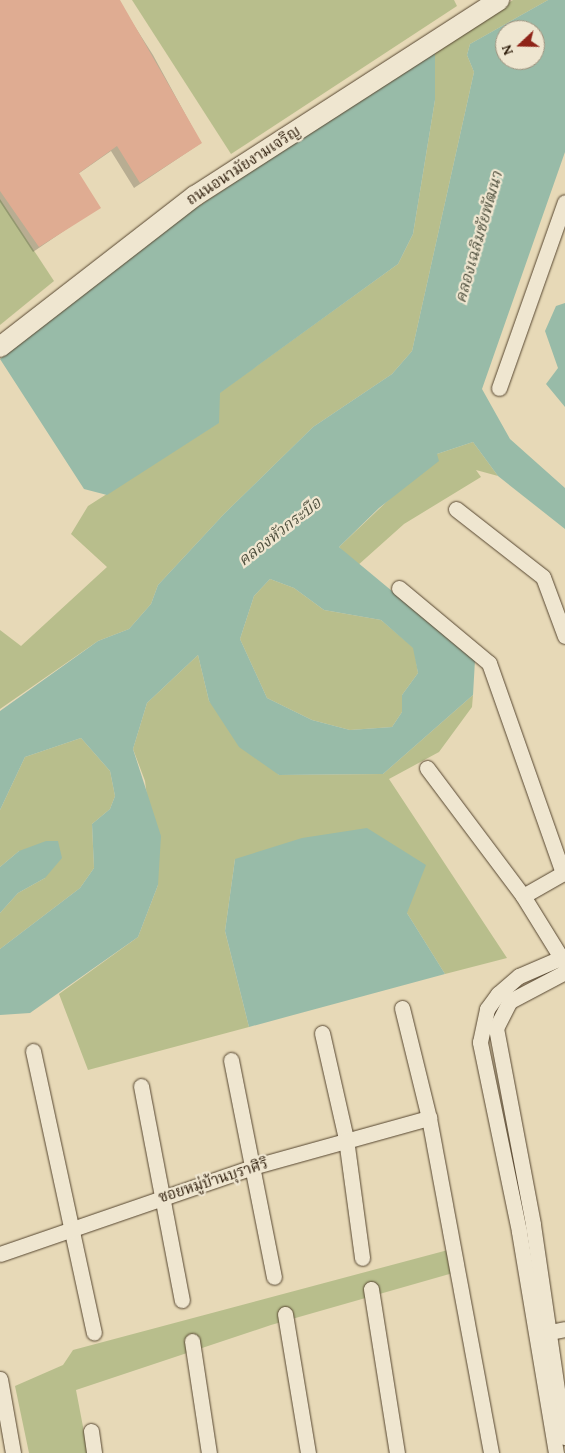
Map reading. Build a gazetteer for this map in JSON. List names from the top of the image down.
{
  "streets": {
    "street": ["ถนนอนามัยงามเจริญ", "ซอยหมู่บ้านบุราศิริ"]
  },
  "water": ["คลองเฉลิมชัยพัฒนา", "คลองหัวกระบือ"],
  "north": "left"
}
